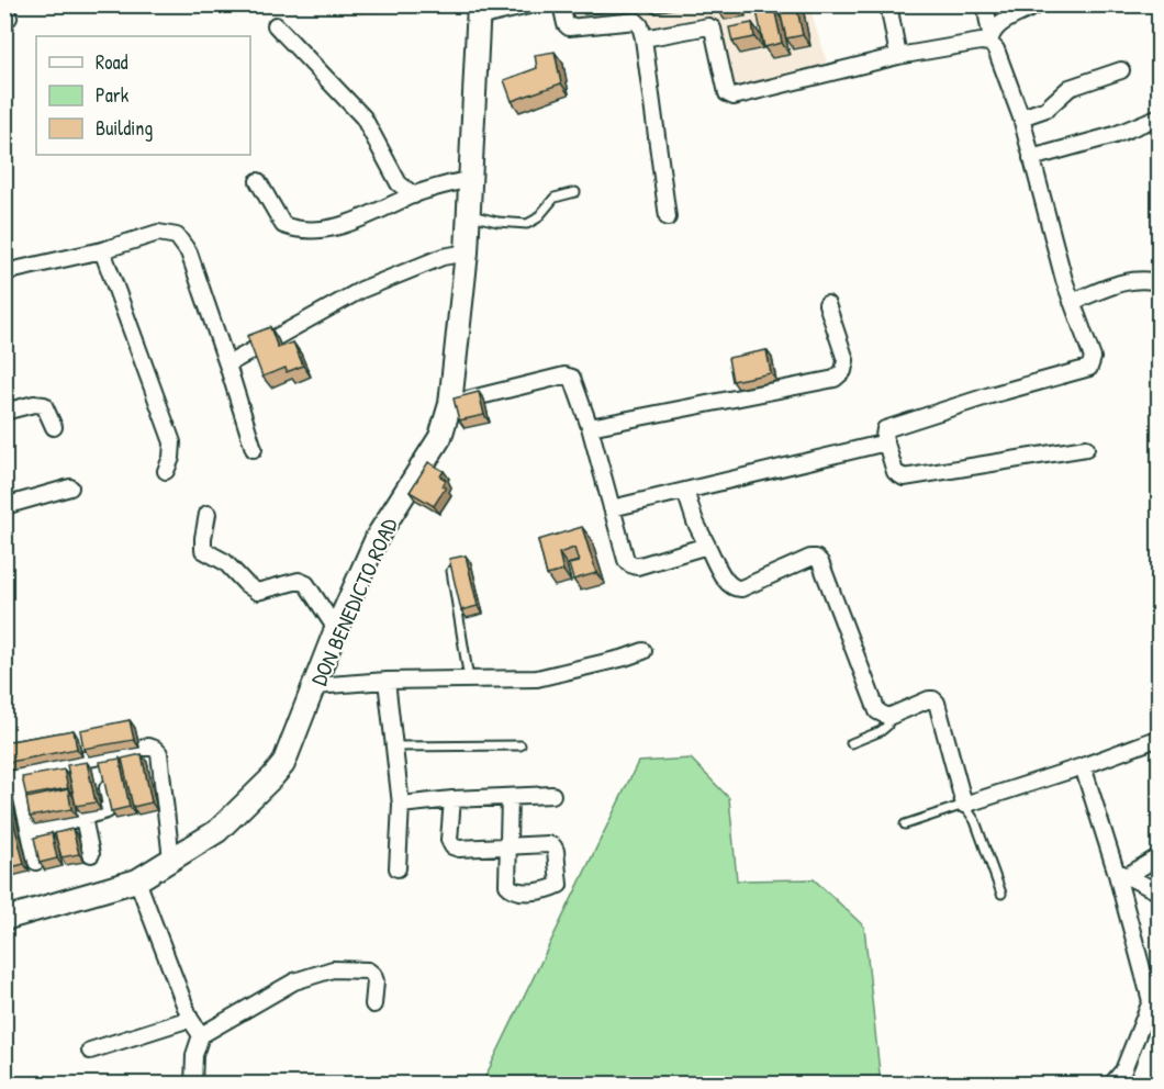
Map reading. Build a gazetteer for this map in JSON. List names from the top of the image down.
{
  "streets": {
    "street": ["DON BENEDICTO ROAD"]
  },
  "legend": ["Road", "Park", "Building"]
}
